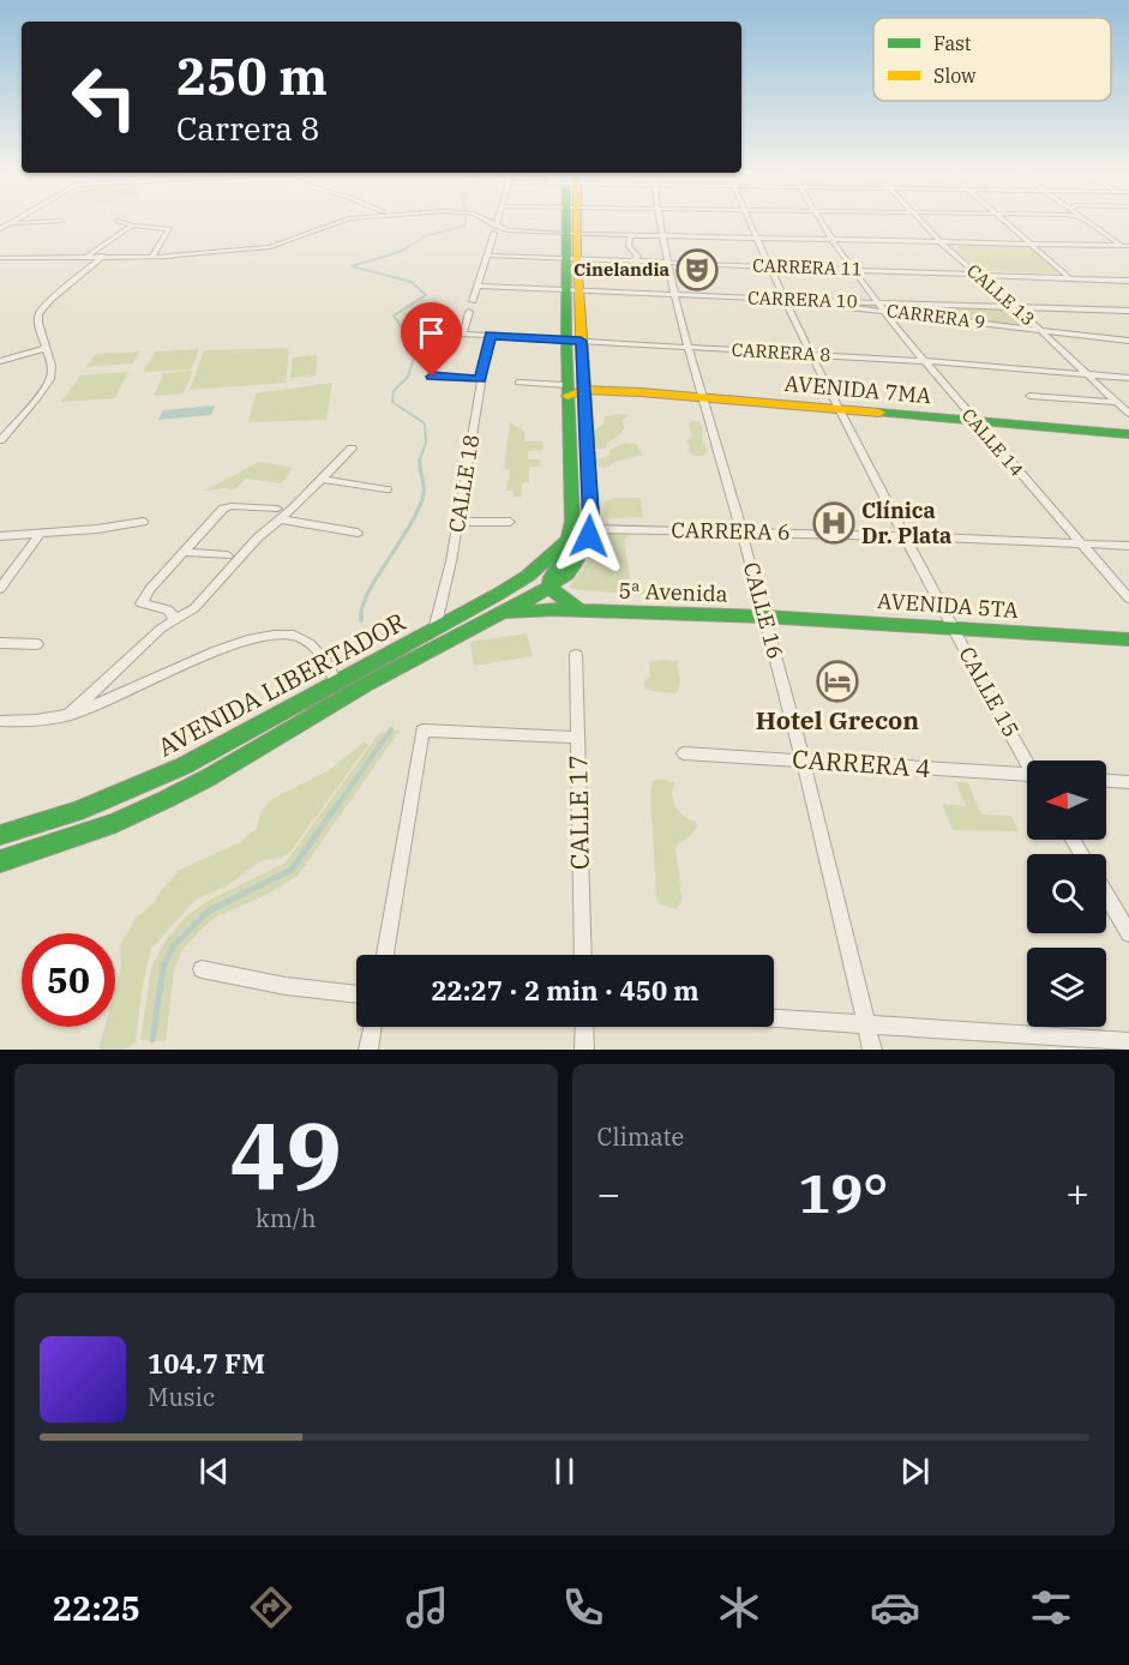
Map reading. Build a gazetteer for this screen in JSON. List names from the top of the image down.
{
  "streets": {
    "main road": [
      "AVENIDA 7MA",
      "5ª Avenida",
      "AVENIDA 5TA",
      "AVENIDA LIBERTADOR"
    ],
    "street": [
      "CARRERA 11",
      "CALLE 13",
      "CARRERA 10",
      "CARRERA 9",
      "CARRERA 8",
      "CALLE 14",
      "CALLE 18",
      "CARRERA 6",
      "CALLE 16",
      "CALLE 15",
      "CARRERA 4",
      "CALLE 17"
    ]
  },
  "crossings": [
    ["CARRERA 11", "CALLE 13"],
    ["CARRERA 11", "CALLE 14"],
    ["CARRERA 11", "CALLE 16"],
    ["CARRERA 11", "CALLE 15"],
    ["CALLE 13", "CARRERA 10"],
    ["CALLE 13", "CARRERA 9"],
    ["CALLE 13", "CARRERA 8"],
    ["CARRERA 10", "CARRERA 9"],
    ["CARRERA 10", "CALLE 14"],
    ["CARRERA 10", "CALLE 16"],
    ["CARRERA 10", "CALLE 15"],
    ["CARRERA 9", "CALLE 14"],
    ["CARRERA 9", "CALLE 15"],
    ["CARRERA 8", "CALLE 14"],
    ["CARRERA 8", "CALLE 18"],
    ["CARRERA 8", "CALLE 16"],
    ["CARRERA 8", "CALLE 15"],
    ["AVENIDA 7MA", "CALLE 14"],
    ["AVENIDA 7MA", "CALLE 16"],
    ["AVENIDA 7MA", "CALLE 15"],
    ["CALLE 14", "CARRERA 6"],
    ["CALLE 18", "AVENIDA LIBERTADOR"],
    ["CARRERA 6", "CALLE 16"],
    ["CARRERA 6", "AVENIDA LIBERTADOR"],
    ["CARRERA 6", "CALLE 15"],
    ["5ª Avenida", "AVENIDA 5TA"],
    ["5ª Avenida", "CALLE 16"],
    ["5ª Avenida", "AVENIDA LIBERTADOR"],
    ["AVENIDA 5TA", "CALLE 16"],
    ["AVENIDA 5TA", "CALLE 15"],
    ["CALLE 16", "CARRERA 4"]
  ],
  "places": {
    "theatre": ["Cinelandia"],
    "hospital": ["Clínica Dr. Plata"],
    "hotel": ["Hotel Grecon"]
  },
  "legend": ["Fast", "Slow"],
  "north": "left",
  "page": {
    "turn": ["250 m", "Carrera 8"],
    "limit": "50",
    "trip": "22:27 · 2 min · 450 m",
    "tile": [
      ["49", "km/h"],
      "Climate"
    ],
    "heat": ["−", "19°", "+"],
    "song": ["104.7 FM", "Music"],
    "tabs": "22:25"
  }
}
